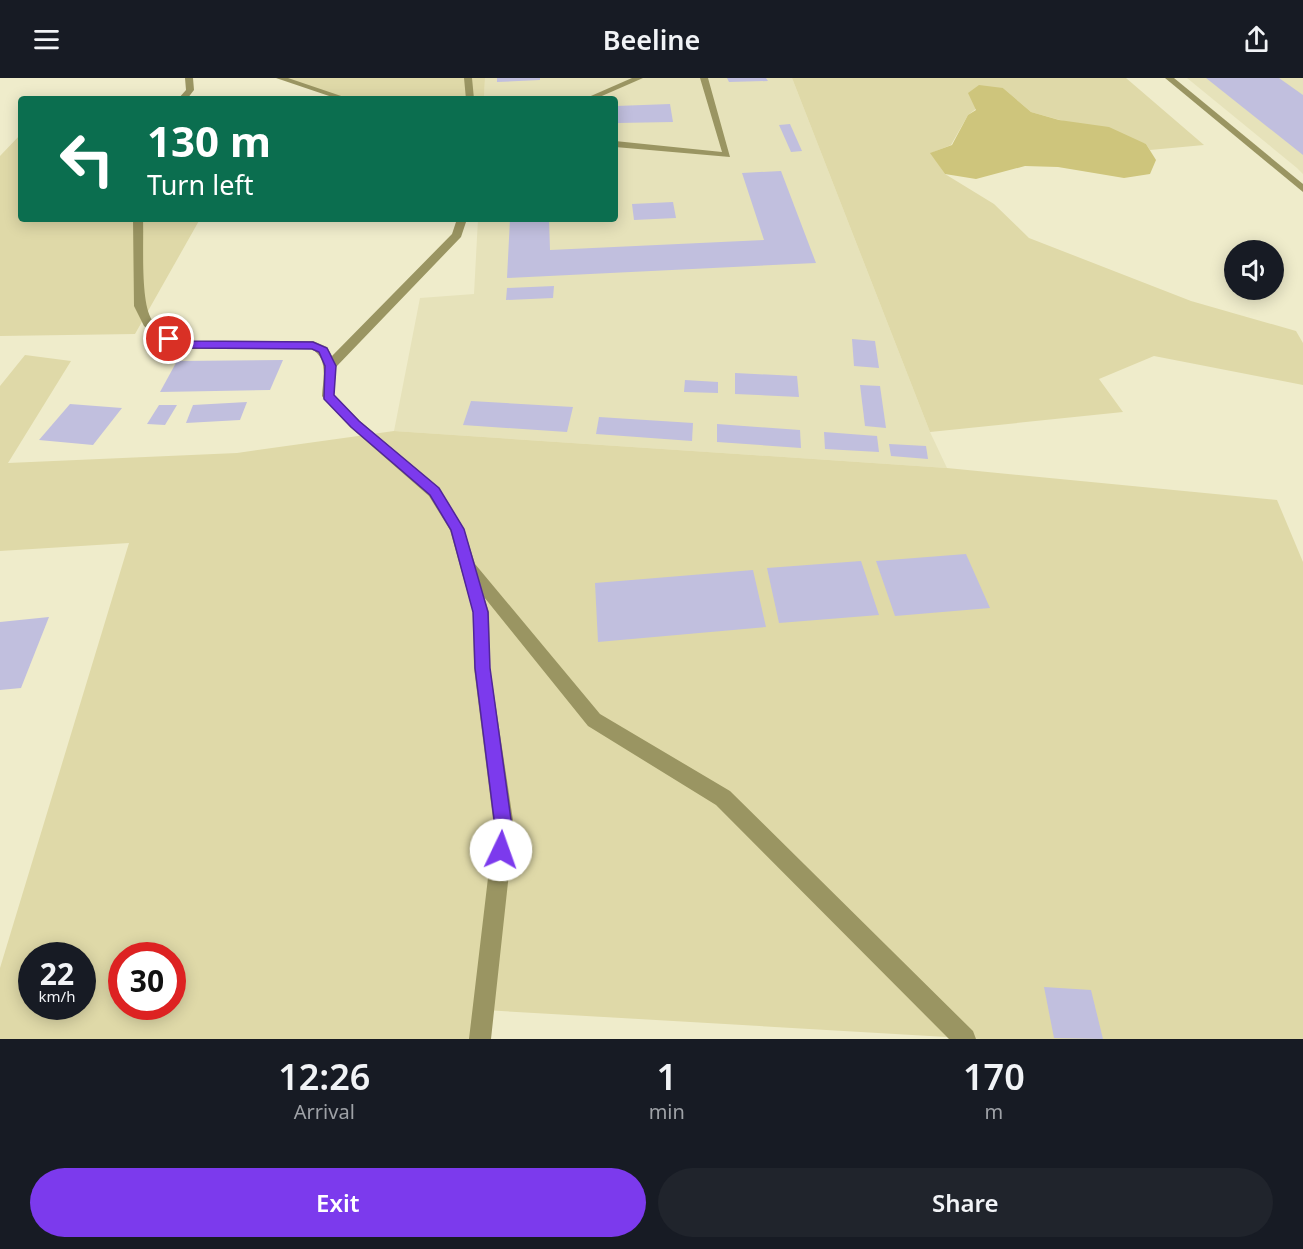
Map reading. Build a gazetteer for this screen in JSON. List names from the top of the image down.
{
  "page": {
    "header": "Beeline",
    "turn": ["130 m", "Turn left"],
    "speed": "22 km/h",
    "limit": "30",
    "eta": [
      "12:26",
      "Arrival",
      "1",
      "min",
      "170",
      "m"
    ],
    "buttons": ["Exit", "Share"]
  }
}
